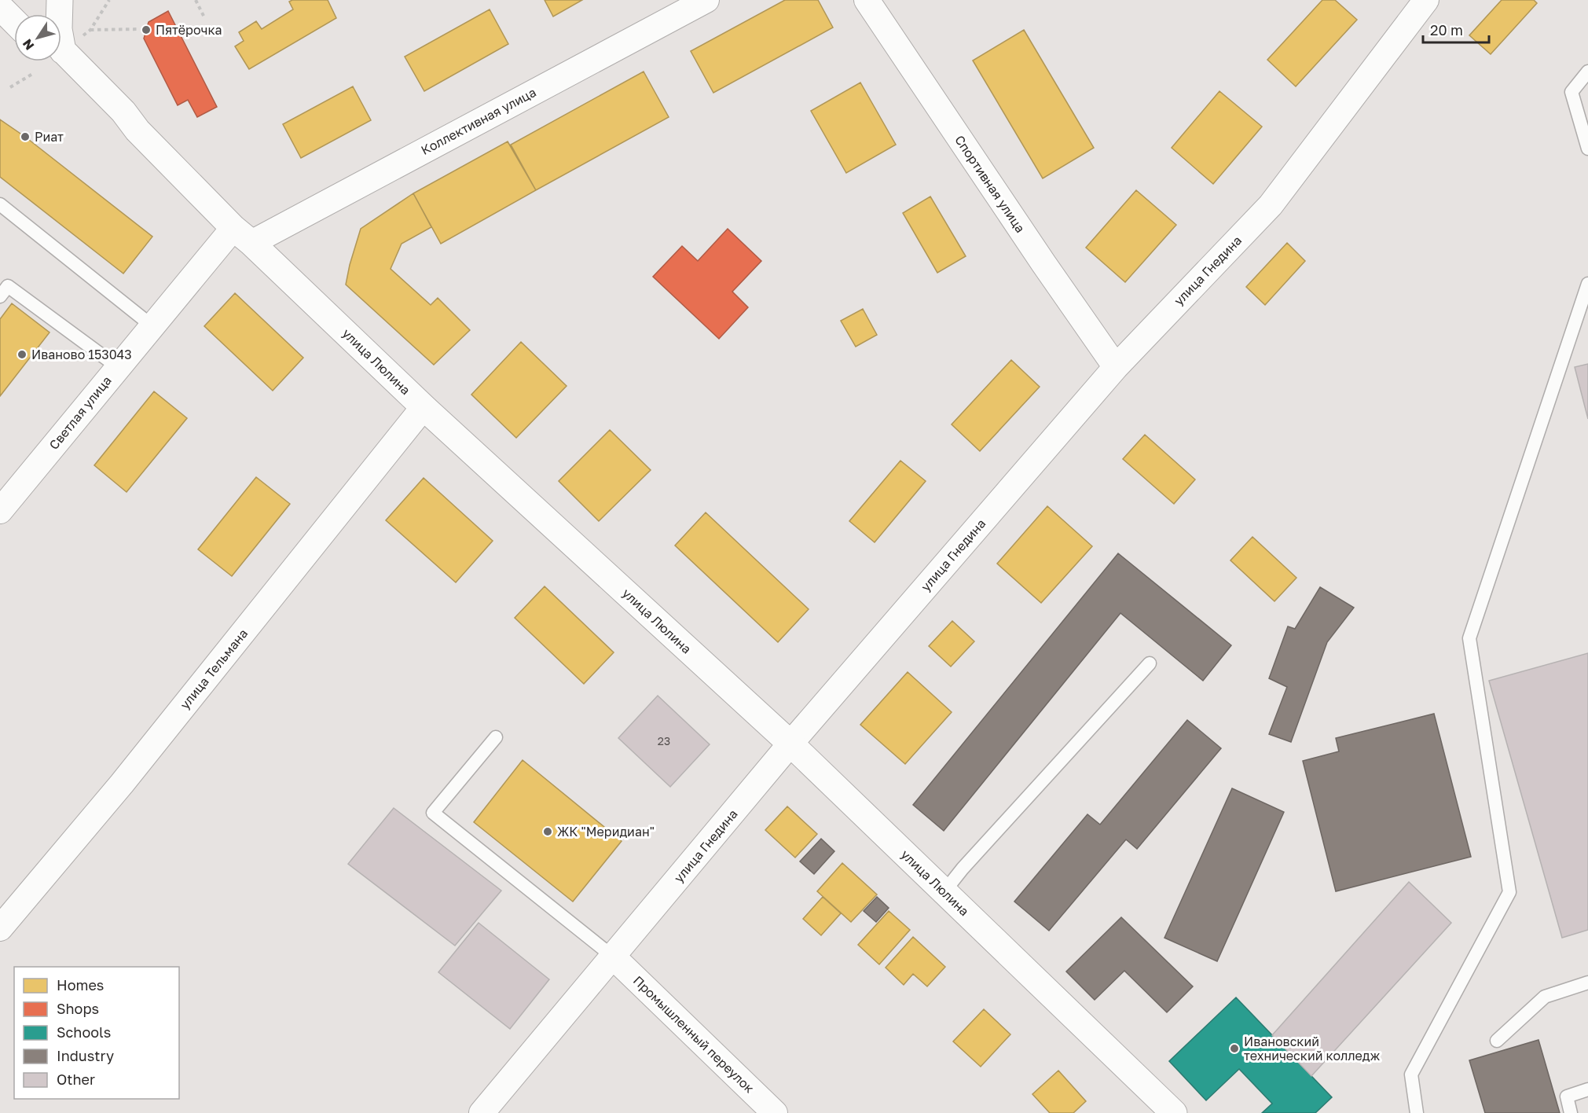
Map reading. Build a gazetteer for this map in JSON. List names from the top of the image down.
{
  "streets": {
    "main road": ["улица Люлина"],
    "street": [
      "Коллективная улица",
      "Спортивная улица",
      "улица Гнедина",
      "Светлая улица",
      "улица Тельмана",
      "Промышленный переулок"
    ]
  },
  "crossings": [
    ["Коллективная улица", "улица Люлина"],
    ["Коллективная улица", "Светлая улица"],
    ["Спортивная улица", "улица Гнедина"],
    ["улица Гнедина", "улица Люлина"],
    ["улица Гнедина", "Промышленный переулок"],
    ["улица Люлина", "Светлая улица"],
    ["улица Люлина", "улица Тельмана"]
  ],
  "places": [
    "Пятёрочка",
    "Риат",
    "Иваново 153043",
    "ЖК \"Меридиан\"",
    "Ивановский технический колледж"
  ],
  "house_numbers": ["23"],
  "legend": [
    "Homes",
    "Shops",
    "Schools",
    "Industry",
    "Other"
  ],
  "scale_bar": "20 m",
  "north": "bottom left"
}
